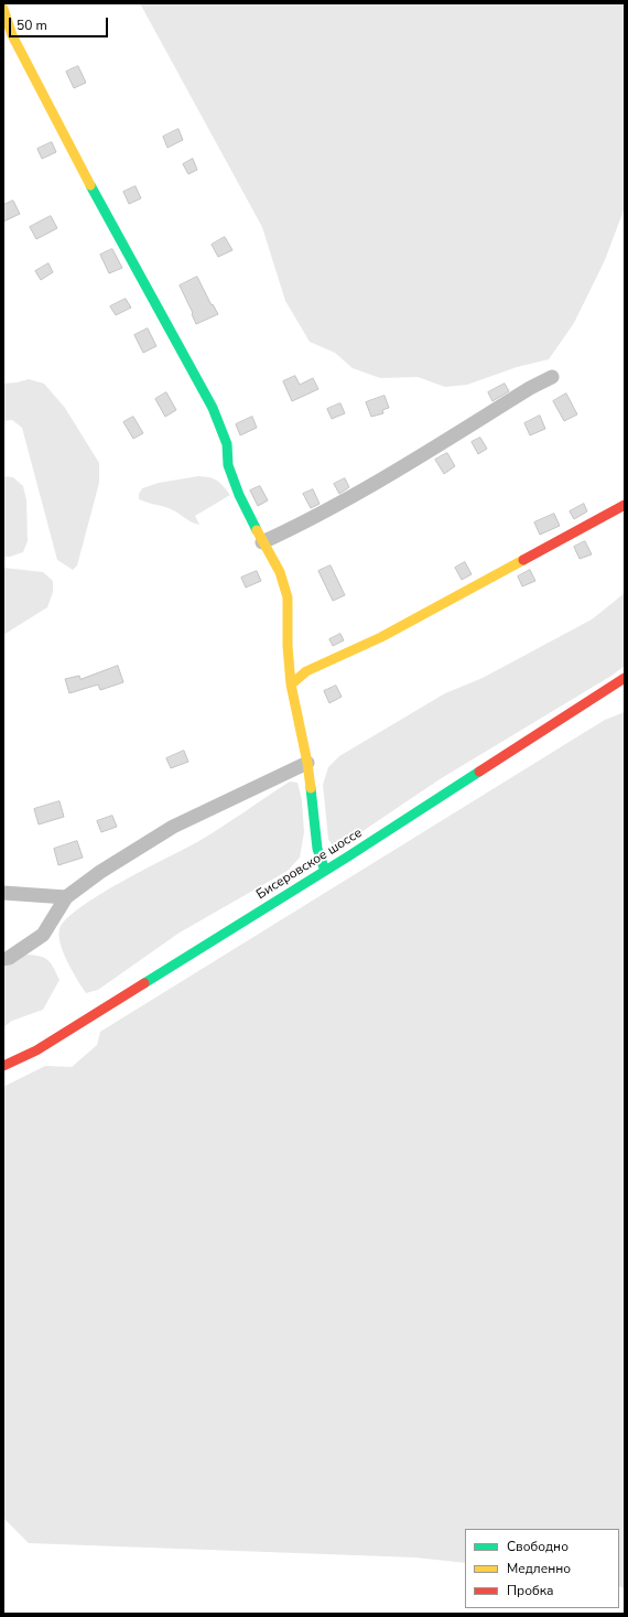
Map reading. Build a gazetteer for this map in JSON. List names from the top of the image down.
{
  "streets": {
    "street": ["Бисеровское шоссе"]
  },
  "legend": ["Свободно", "Медленно", "Пробка"],
  "scale_bar": "50 m"
}
